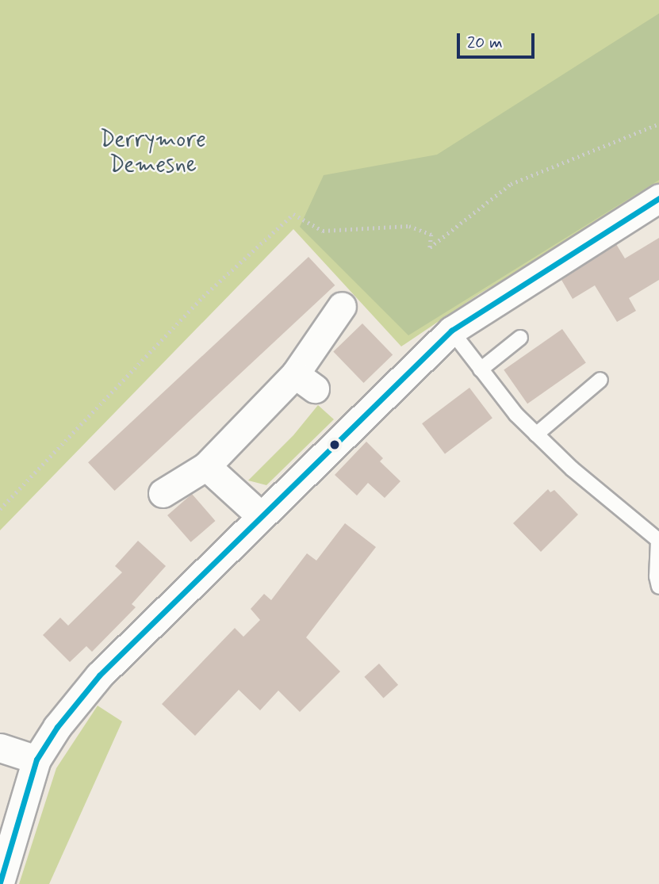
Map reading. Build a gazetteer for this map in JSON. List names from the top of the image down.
{
  "parks": ["Derrymore Demesne"],
  "scale_bar": "20 m"
}
